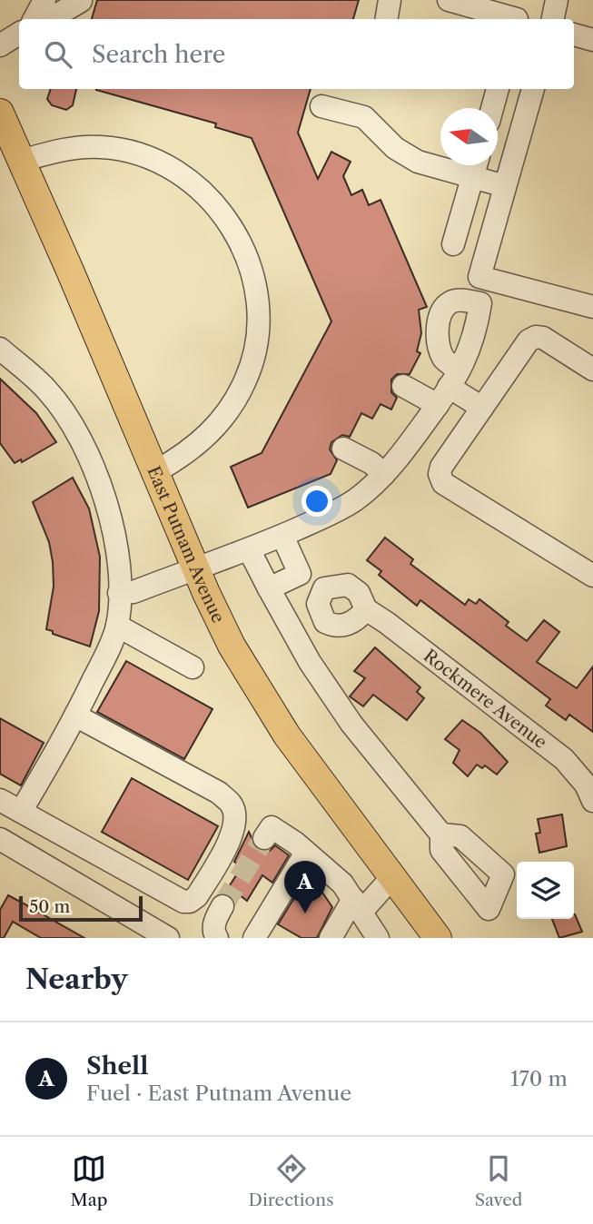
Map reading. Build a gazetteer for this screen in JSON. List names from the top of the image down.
{
  "streets": {
    "main road": ["East Putnam Avenue"],
    "street": ["Rockmere Avenue"]
  },
  "scale_bar": "50 m",
  "north": "left",
  "page": {
    "search": "Search here",
    "pins": "A",
    "scale": "50 m",
    "heading": "Nearby",
    "list": [
      {
        "mark": "A",
        "name": "Shell",
        "note": "Fuel · East Putnam Avenue",
        "value": "170 m"
      }
    ],
    "nav": ["Map", "Directions", "Saved"]
  }
}
